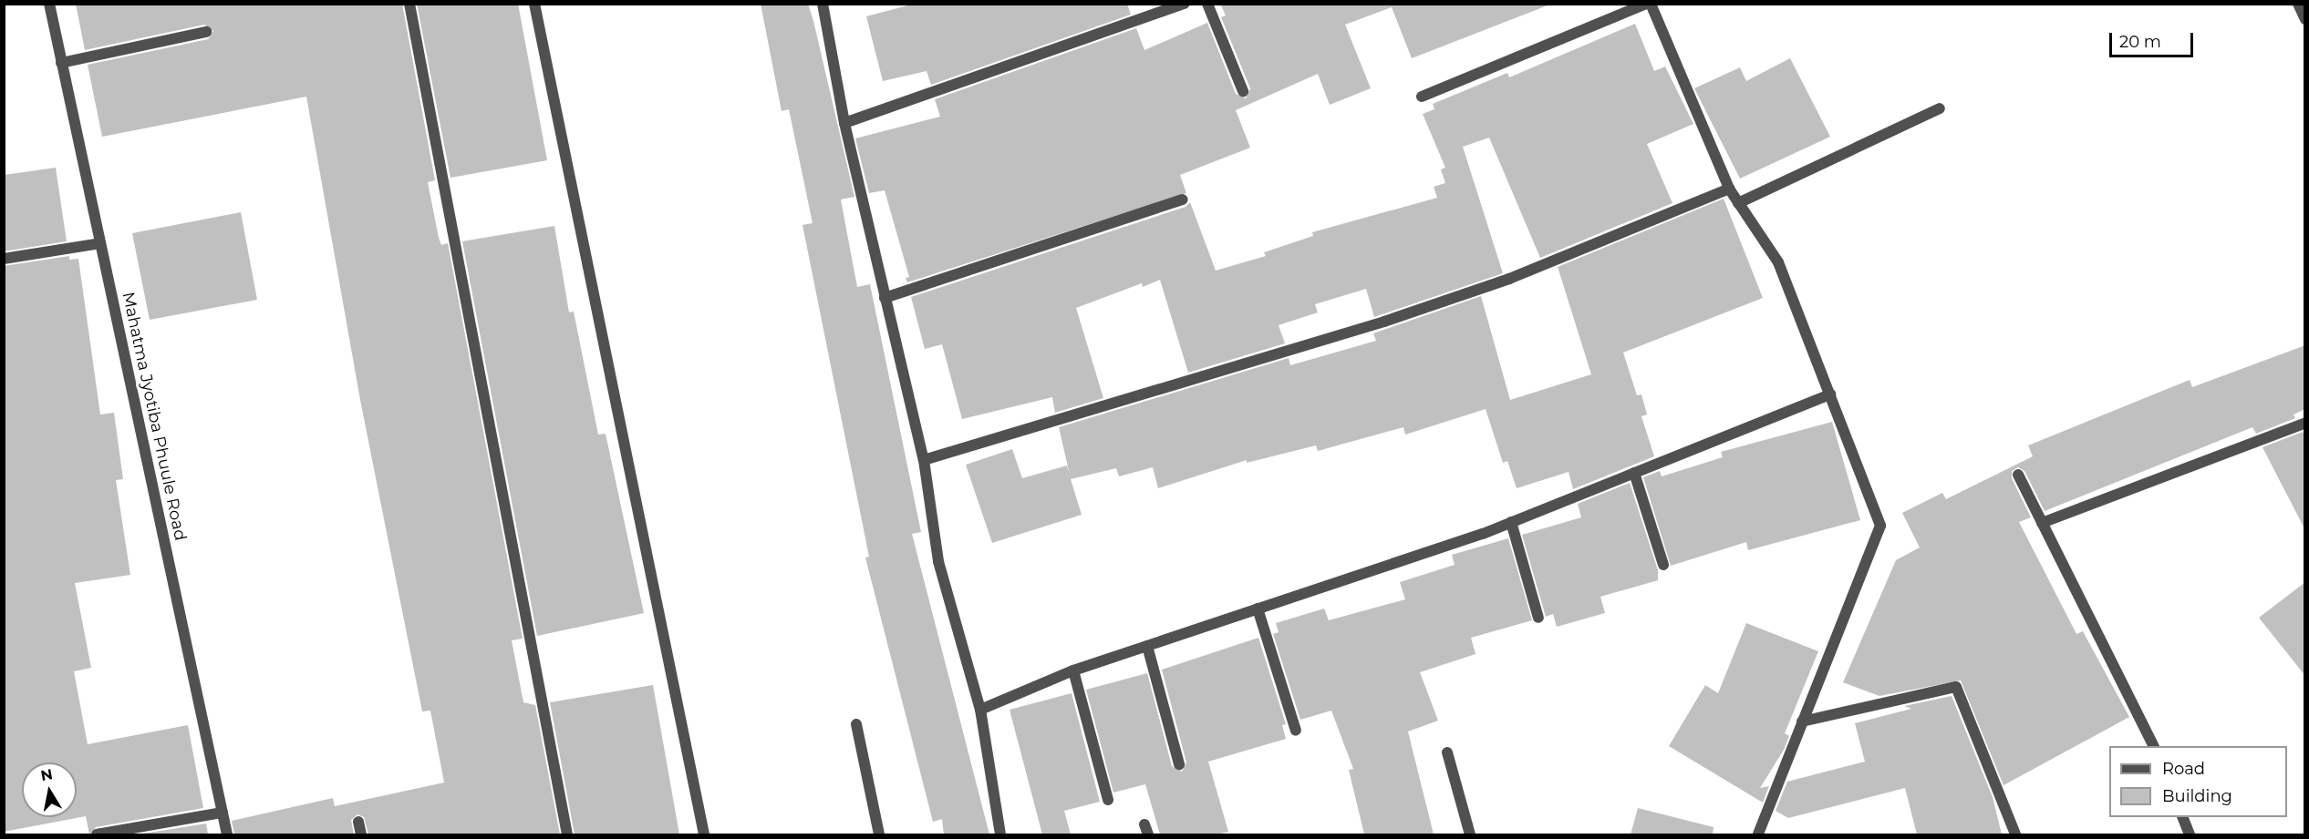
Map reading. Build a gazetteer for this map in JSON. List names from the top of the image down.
{
  "streets": {
    "street": ["Mahatma Jyotiba Phuule Road"]
  },
  "legend": ["Road", "Building"],
  "scale_bar": "20 m",
  "north": "top"
}
